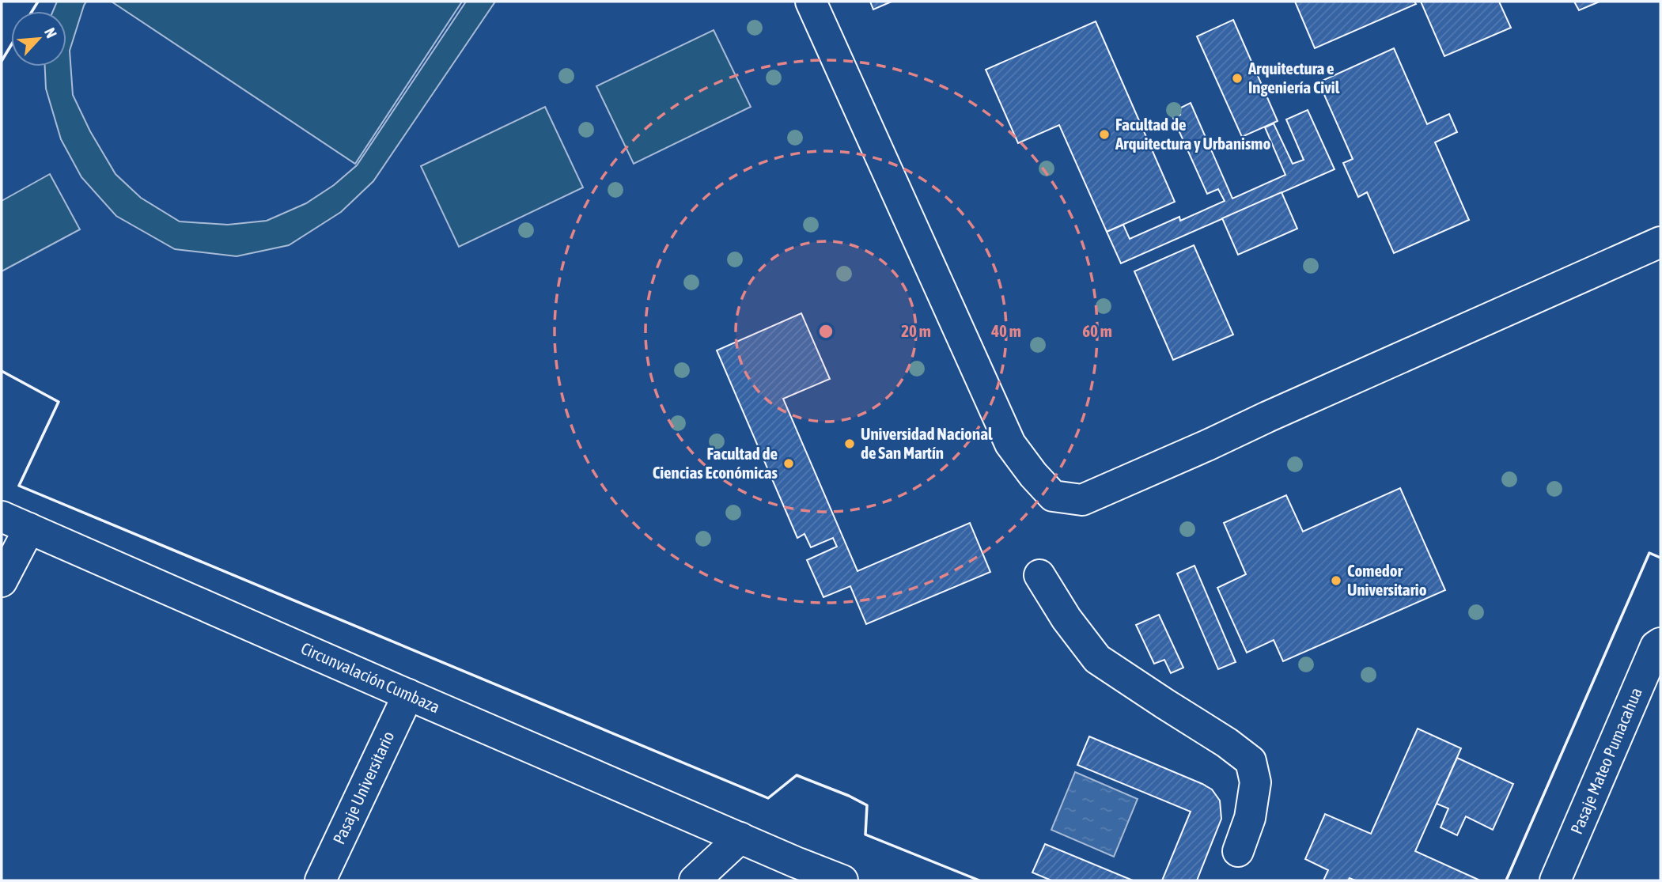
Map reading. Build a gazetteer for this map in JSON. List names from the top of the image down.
{
  "streets": {
    "street": ["Circunvalación Cumbaza", "Pasaje Mateo Pumacahua", "Pasaje Universitario"]
  },
  "crossings": [
    ["Circunvalación Cumbaza", "Pasaje Universitario"]
  ],
  "places": [
    "Arquitectura e Ingeniería Civil",
    "Facultad de Arquitectura y Urbanismo",
    "Universidad Nacional de San Martín",
    "Facultad de Ciencias Económicas",
    "Comedor Universitario"
  ],
  "north": "top right",
  "rings": ["20 m", "40 m", "60 m"]
}
